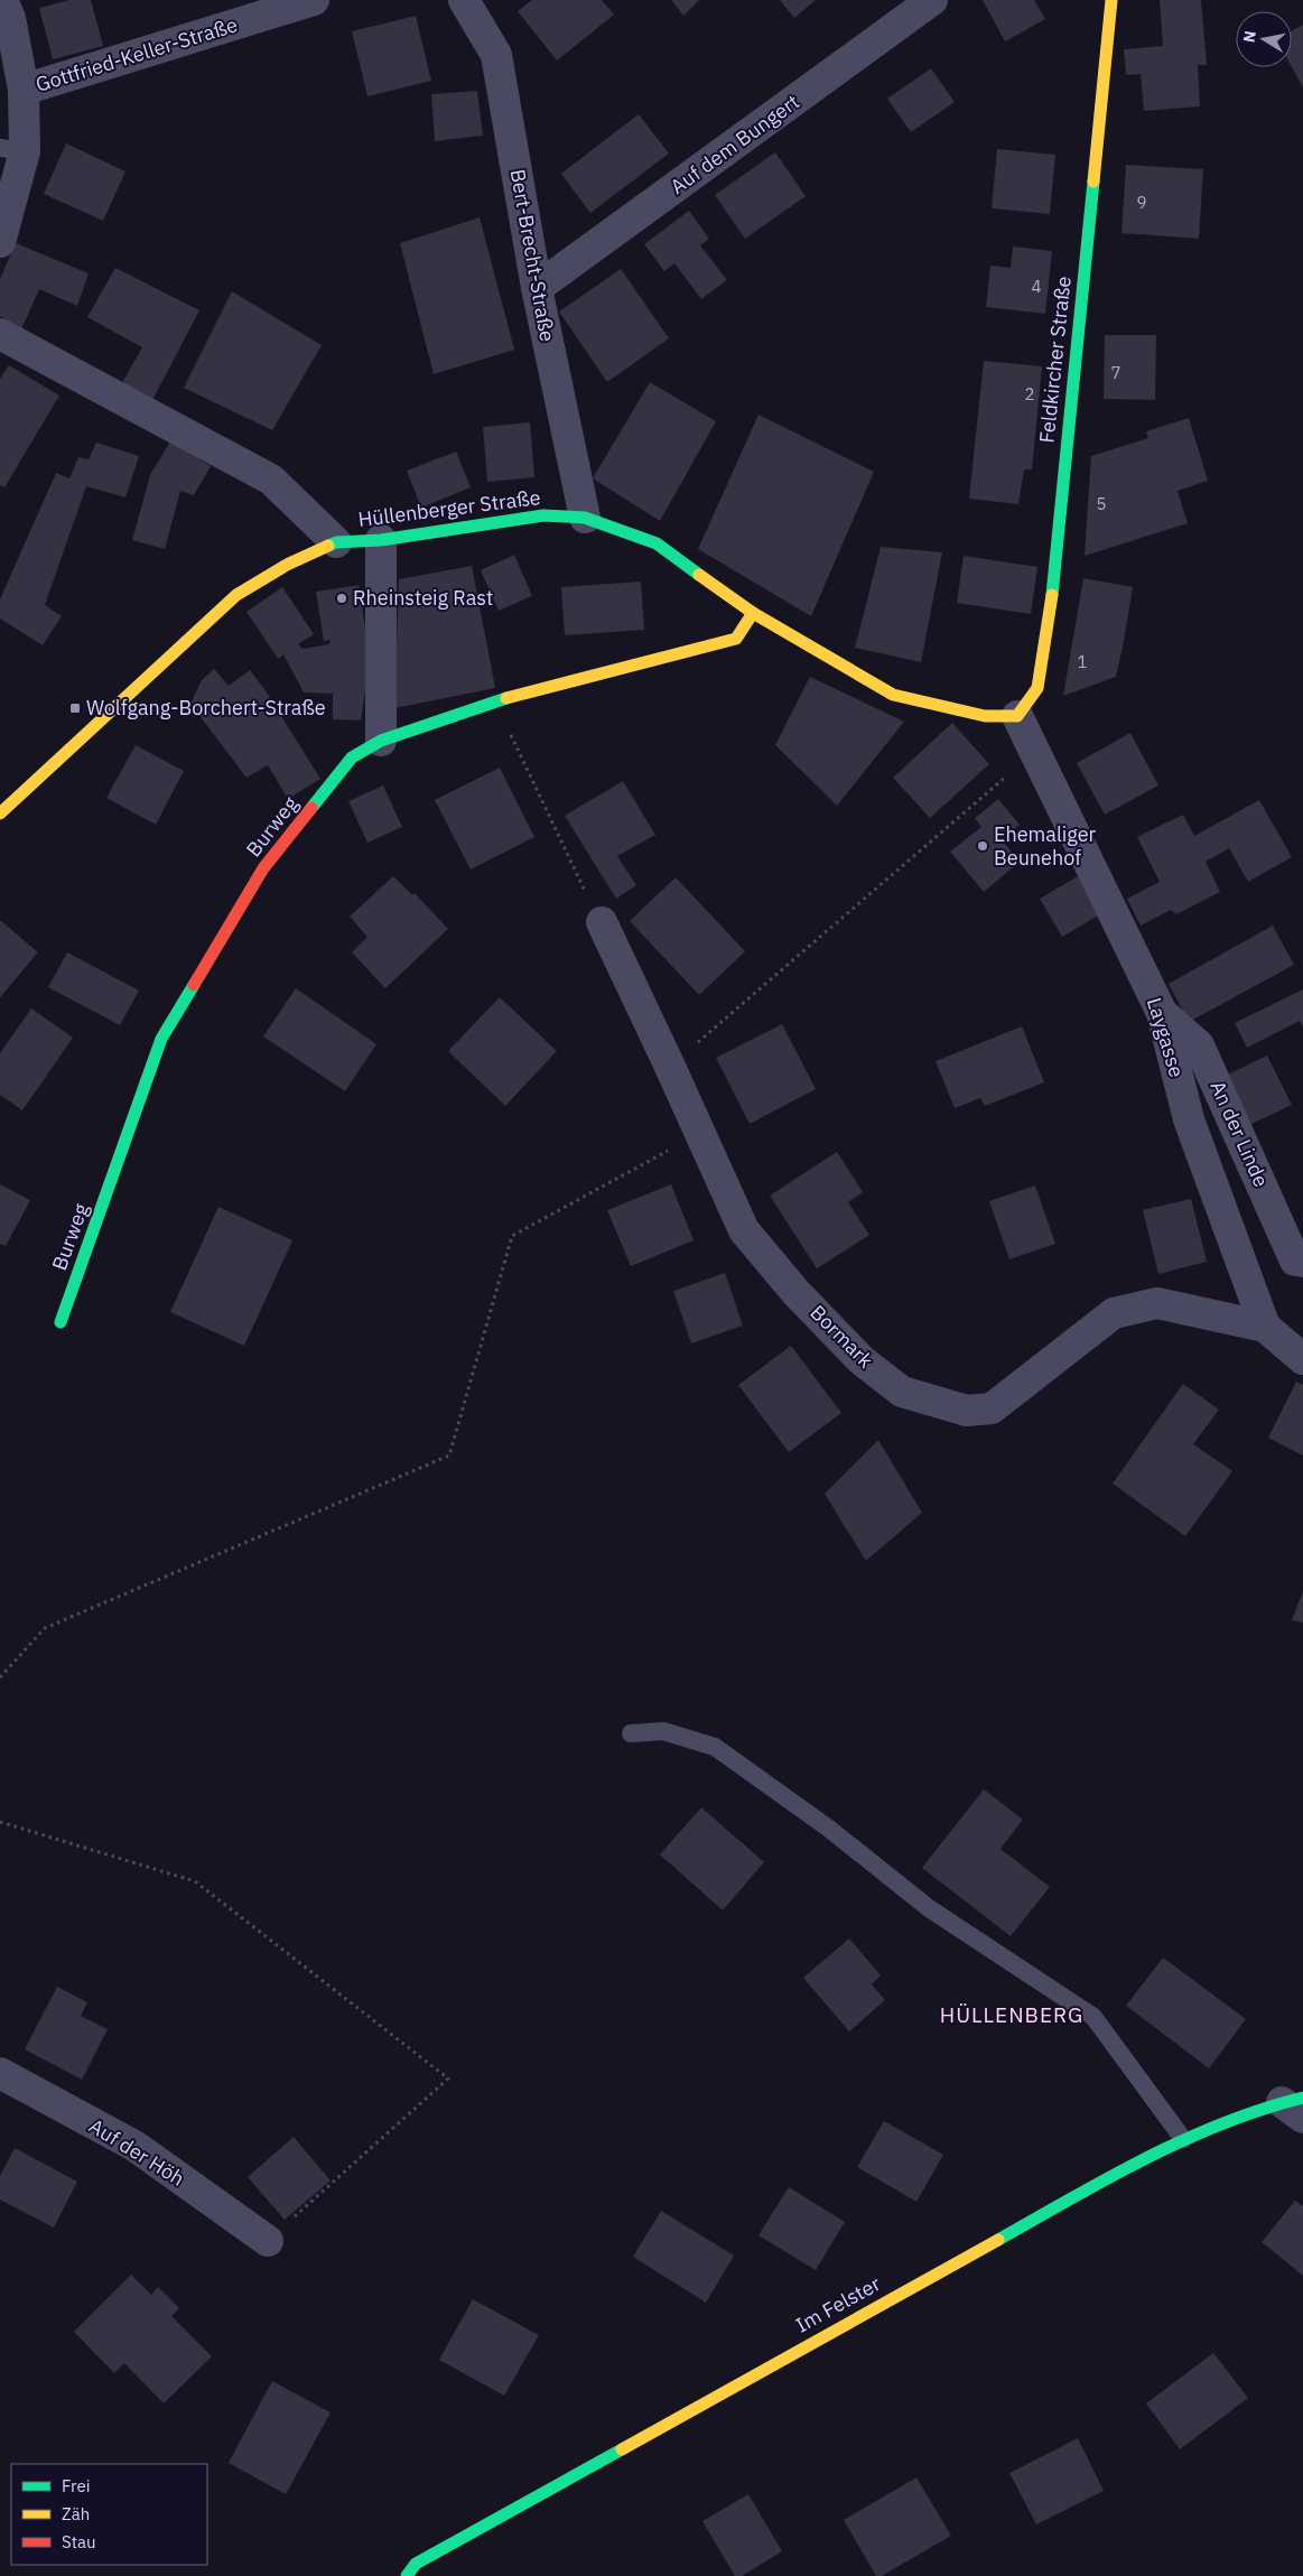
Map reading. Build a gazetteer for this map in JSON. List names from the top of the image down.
{
  "streets": {
    "street": [
      "Gottfried-Keller-Straße",
      "Auf dem Bungert",
      "Bert-Brecht-Straße",
      "Feldkircher Straße",
      "Hüllenberger Straße",
      "Burweg",
      "Laygasse",
      "An der Linde",
      "Bormark",
      "Auf der Höh",
      "Im Felster"
    ]
  },
  "crossings": [
    ["Auf dem Bungert", "Bert-Brecht-Straße"],
    ["Bert-Brecht-Straße", "Hüllenberger Straße"],
    ["Feldkircher Straße", "Hüllenberger Straße"],
    ["Feldkircher Straße", "Laygasse"],
    ["Hüllenberger Straße", "Burweg"],
    ["Hüllenberger Straße", "Laygasse"],
    ["Laygasse", "An der Linde"],
    ["Laygasse", "Bormark"]
  ],
  "districts": ["HÜLLENBERG"],
  "places": {
    "other": ["Rheinsteig Rast", "Ehemaliger Beunehof"],
    "transit": ["Wolfgang-Borchert-Straße"]
  },
  "house_numbers": [
    "9",
    "4",
    "7",
    "2",
    "5",
    "1"
  ],
  "legend": ["Frei", "Zäh", "Stau"],
  "north": "left"
}
